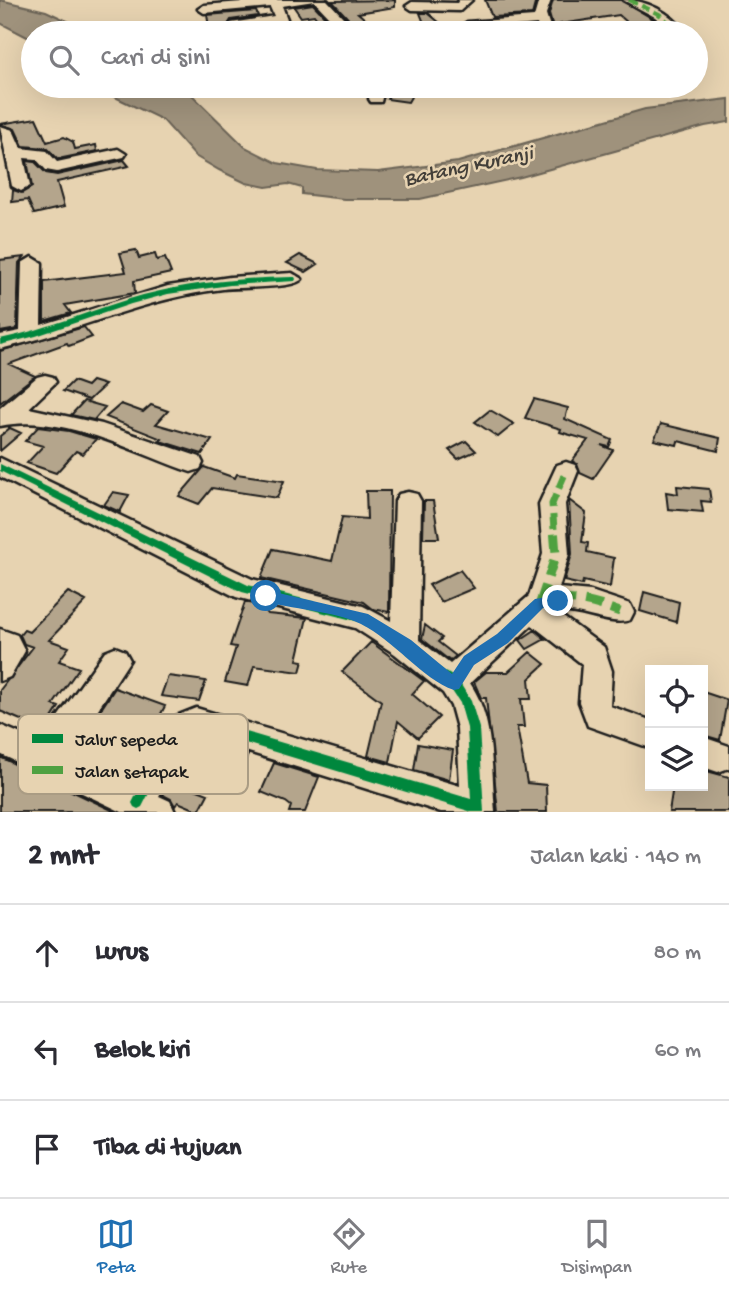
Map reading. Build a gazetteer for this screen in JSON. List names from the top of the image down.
{
  "water": ["Batang Kuranji"],
  "legend": ["Jalur sepeda", "Jalan setapak"],
  "page": {
    "search": "Cari di sini",
    "heading": ["2 mnt", "Jalan kaki · 140 m"],
    "list": [
      ["Lurus", "80 m"],
      ["Belok kiri", "60 m"],
      "Tiba di tujuan"
    ],
    "nav": ["Peta", "Rute", "Disimpan"]
  }
}
